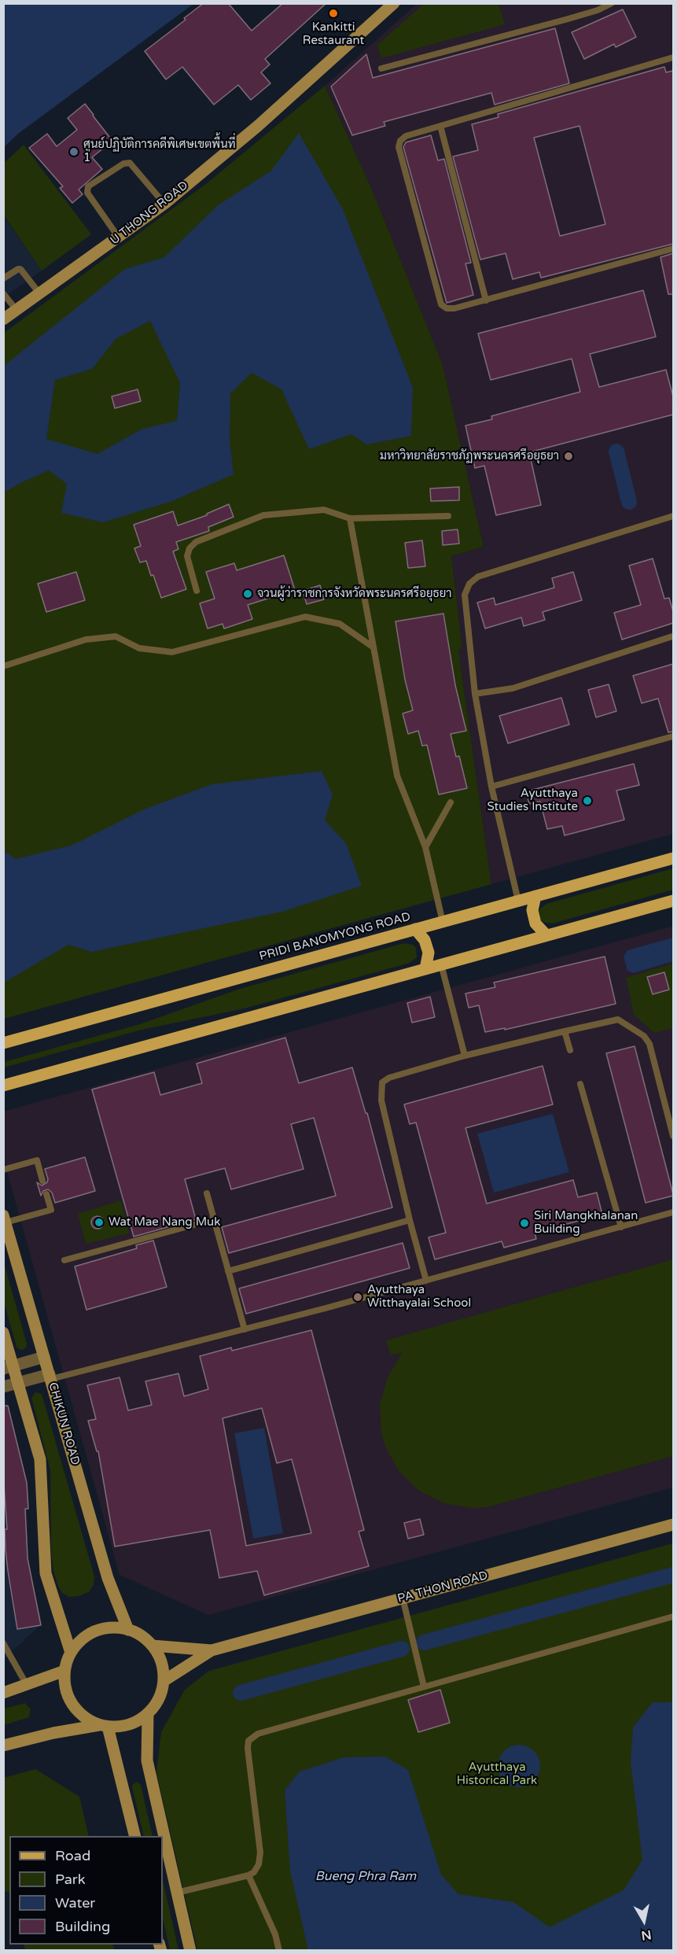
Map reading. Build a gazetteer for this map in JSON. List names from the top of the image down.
{
  "streets": {
    "main road": [
      "U THONG ROAD",
      "PRIDI BANOMYONG ROAD",
      "CHIKUN ROAD",
      "PA THON ROAD"
    ]
  },
  "crossings": [
    ["CHIKUN ROAD", "PA THON ROAD"]
  ],
  "water": ["Bueng Phra Ram"],
  "parks": ["Ayutthaya Historical Park"],
  "places": [
    "Kankitti Restaurant",
    "ศูนย์ปฏิบัติการคดีพิเศษเขตพื้นที่ 1",
    "มหาวิทยาลัยราชภัฏพระนครศรีอยุธยา",
    "จวนผู้ว่าราชการจังหวัดพระนครศรีอยุธยา",
    "Ayutthaya Studies Institute",
    "Wat Mae Nang Muk",
    "Siri Mangkhalanan Building",
    "Ayutthaya Witthayalai School"
  ],
  "legend": [
    "Road",
    "Park",
    "Water",
    "Building"
  ],
  "north": "bottom"
}
